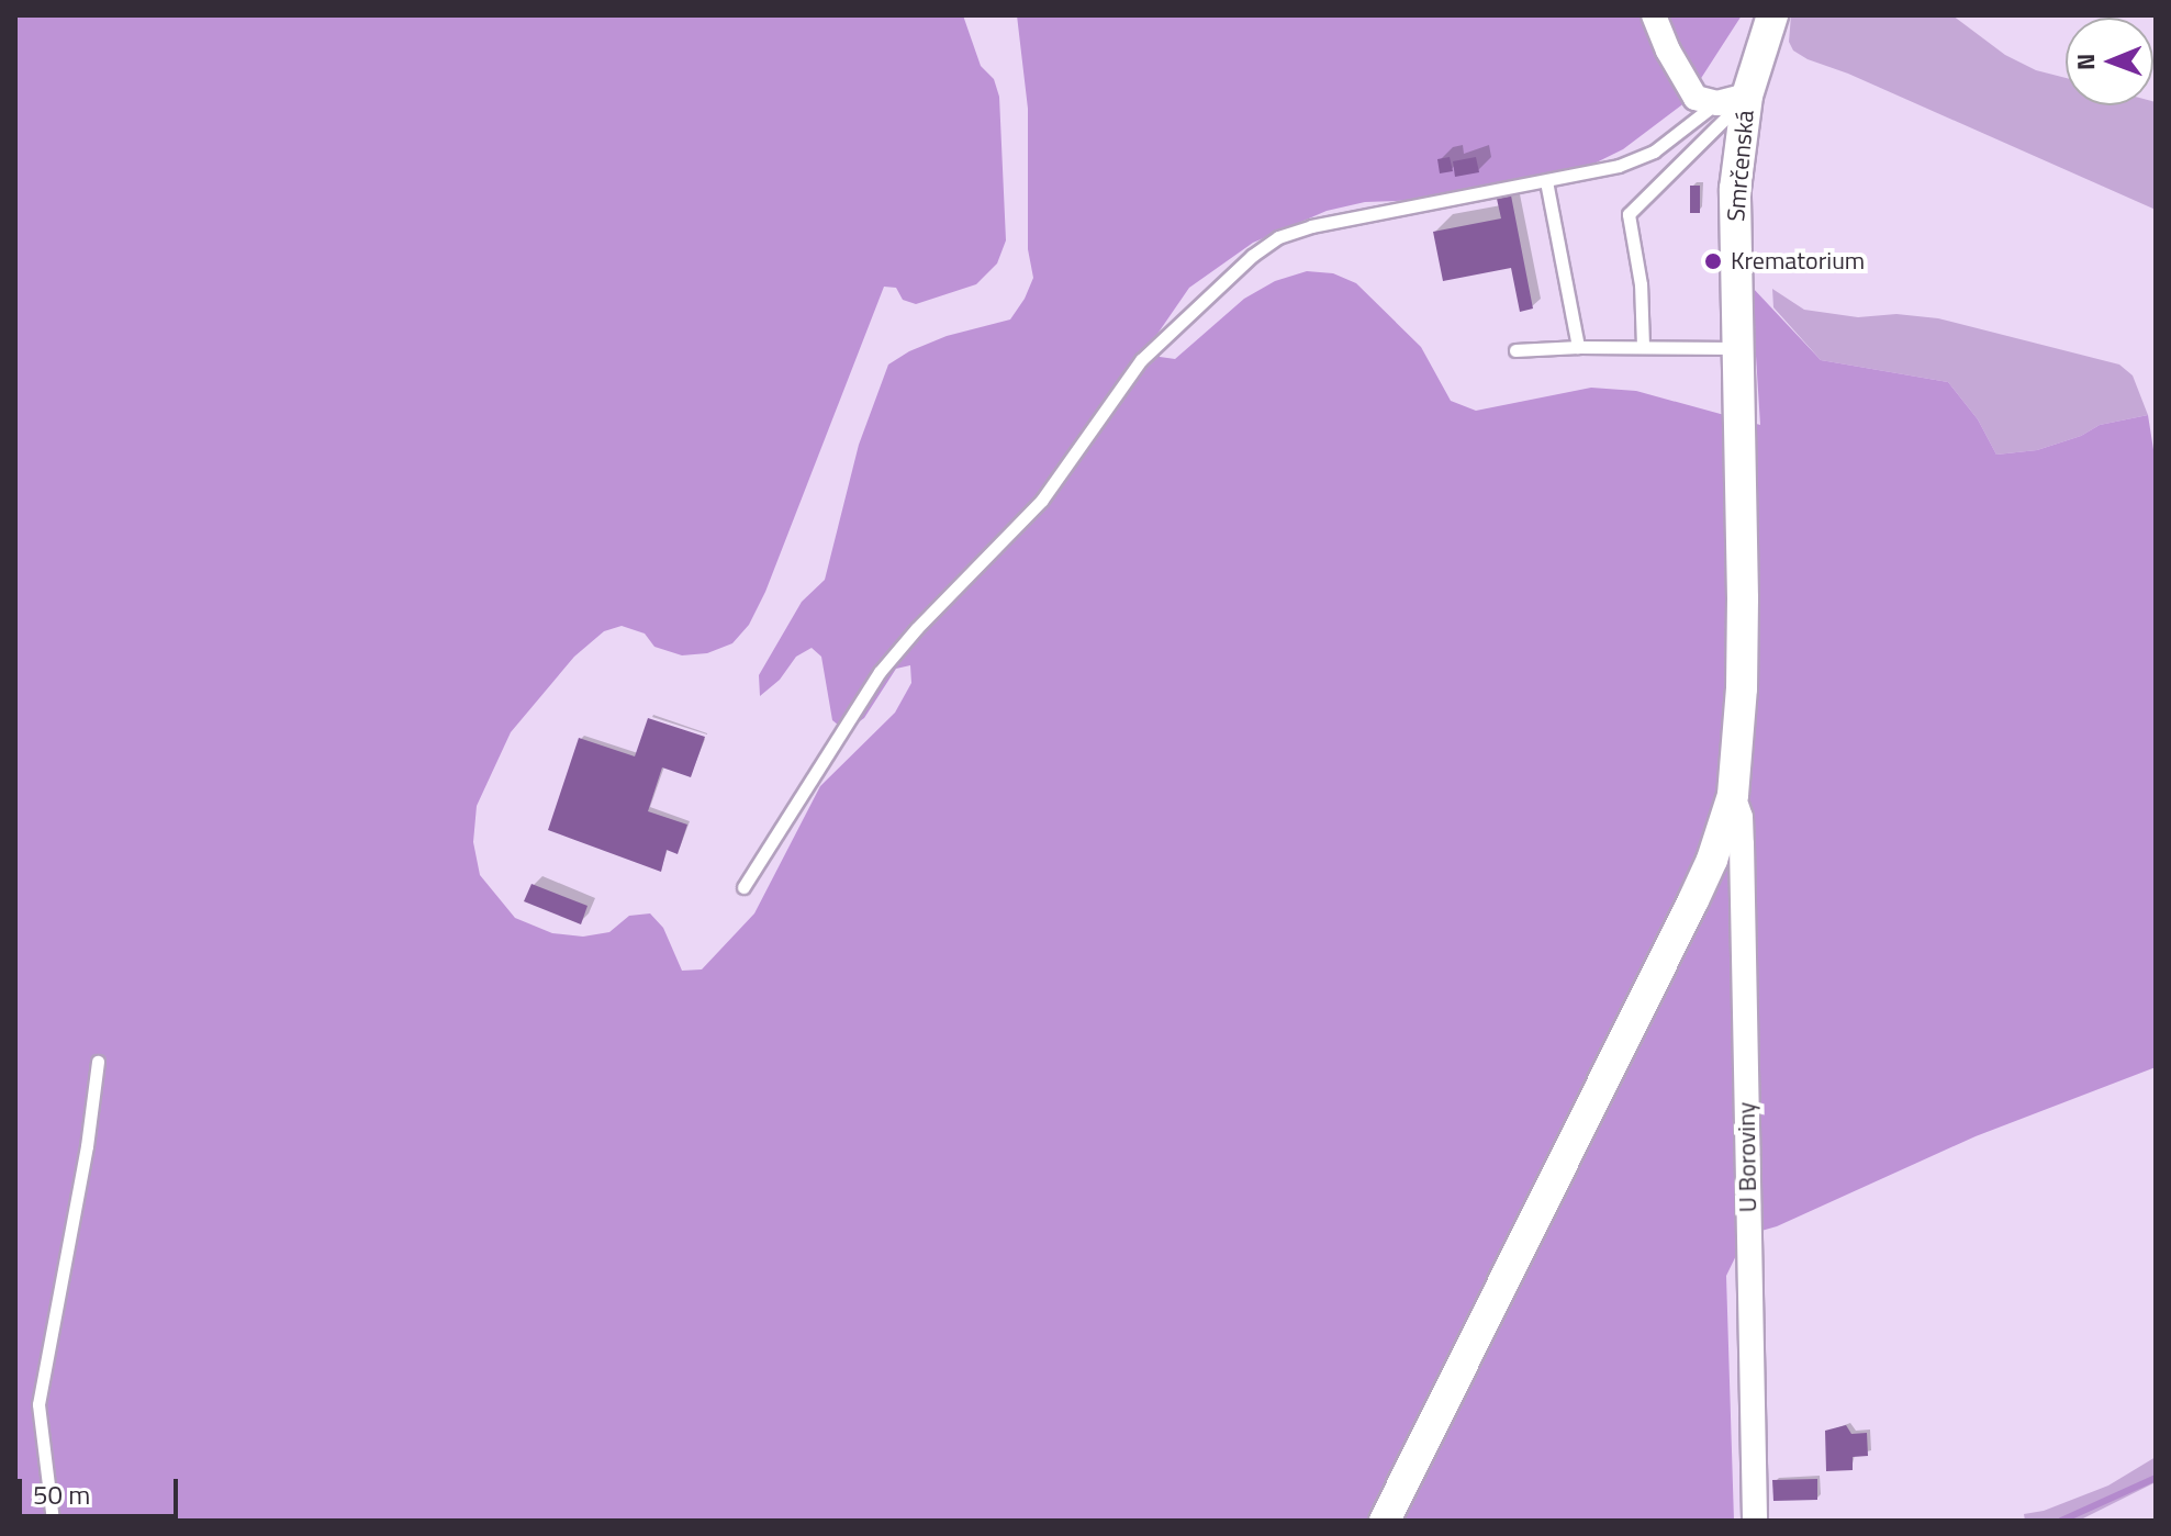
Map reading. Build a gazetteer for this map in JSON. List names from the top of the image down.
{
  "streets": {
    "street": ["Smrčenská", "U Boroviny"]
  },
  "crossings": [
    ["Smrčenská", "U Boroviny"]
  ],
  "places": ["Krematorium"],
  "scale_bar": "50 m",
  "north": "left"
}
